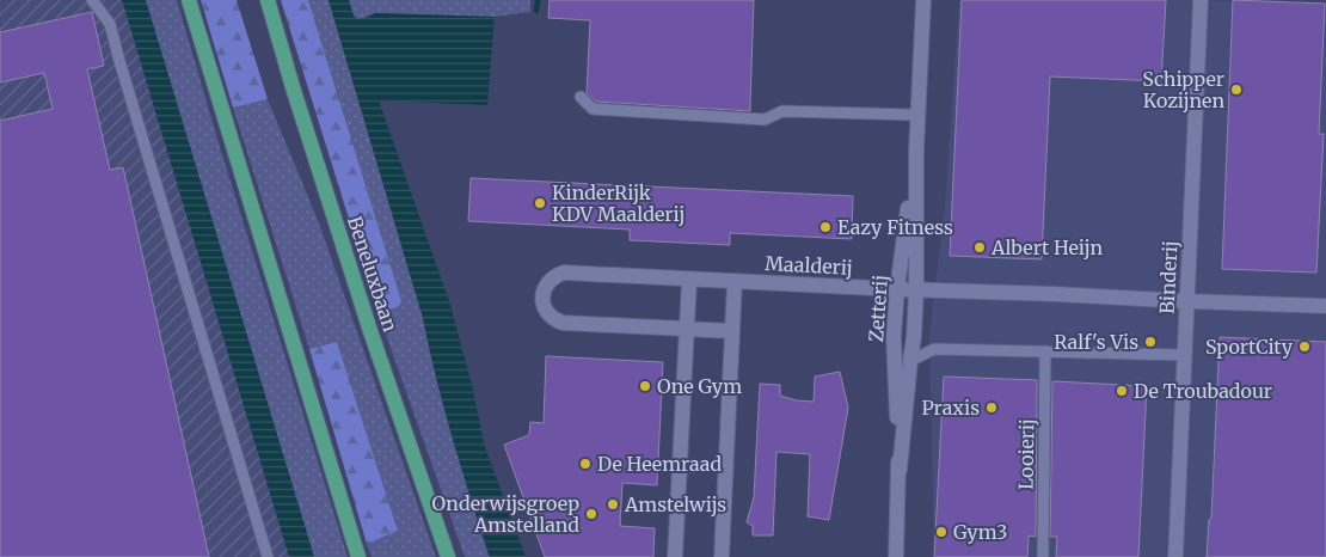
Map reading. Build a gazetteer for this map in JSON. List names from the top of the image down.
{
  "streets": {
    "main road": ["Beneluxbaan"],
    "street": ["Maalderij", "Binderij", "Zetterij"],
    "lane": ["Looierij"]
  },
  "crossings": [
    ["Maalderij", "Binderij"],
    ["Maalderij", "Zetterij"]
  ],
  "places": [
    "Schipper Kozijnen",
    "KinderRijk KDV Maalderij",
    "Eazy Fitness",
    "Albert Heijn",
    "Ralf's Vis",
    "SportCity",
    "One Gym",
    "De Troubadour",
    "Praxis",
    "De Heemraad",
    "Amstelwijs",
    "Onderwijsgroep Amstelland",
    "Gym3"
  ]
}
